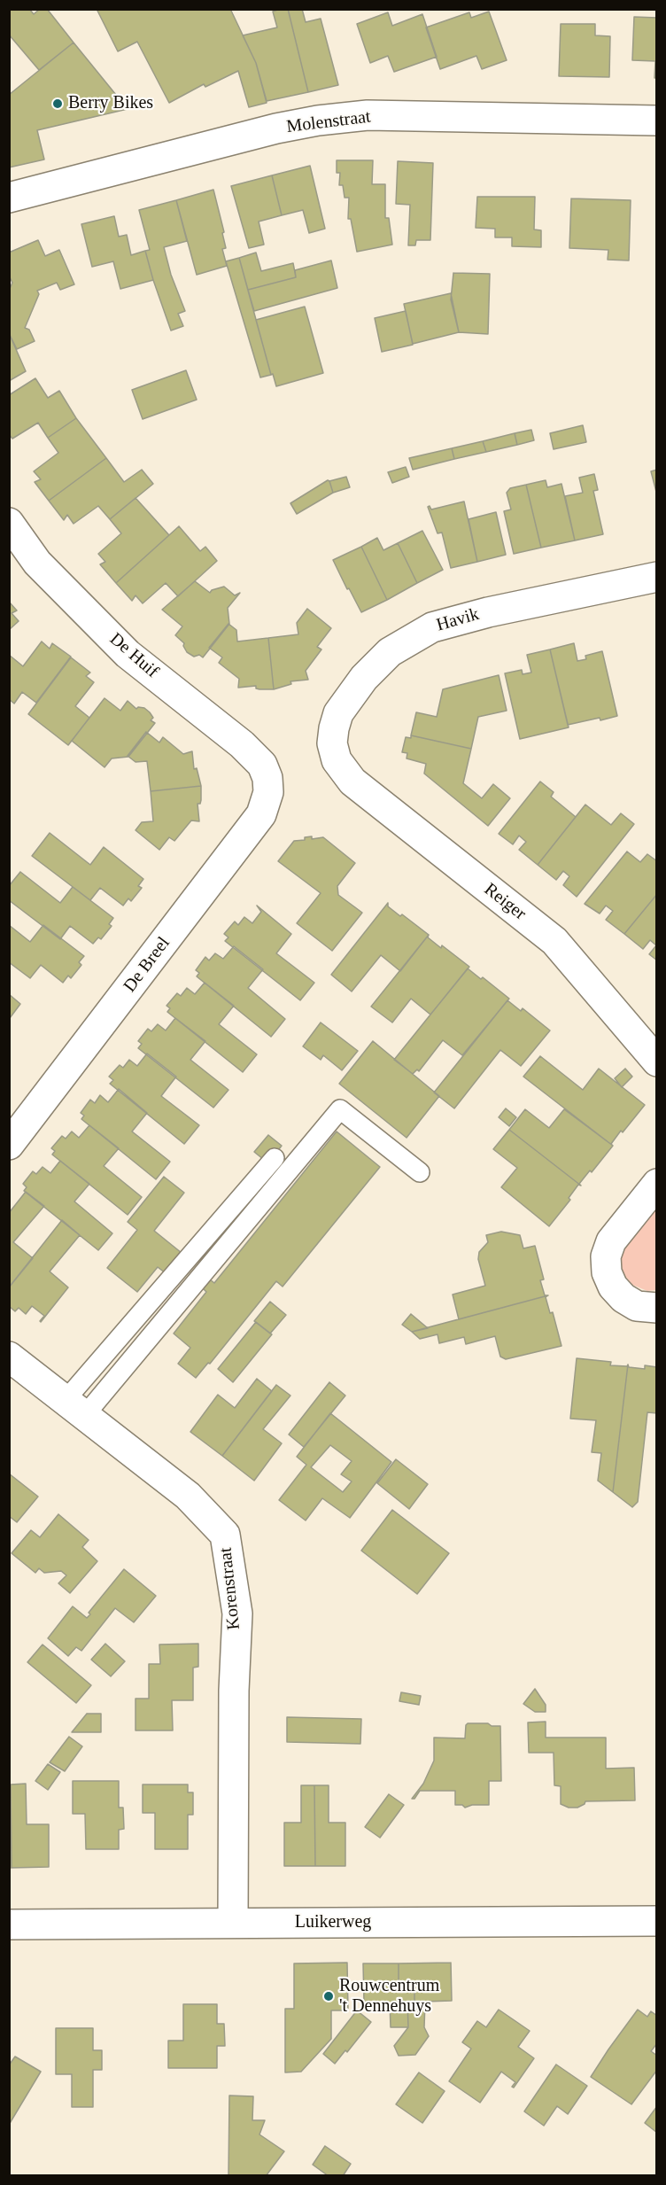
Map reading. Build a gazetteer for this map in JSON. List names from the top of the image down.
{
  "streets": {
    "street": [
      "Molenstraat",
      "Havik",
      "De Huif",
      "Reiger",
      "De Breel",
      "Korenstraat",
      "Luikerweg"
    ]
  },
  "crossings": [
    ["Havik", "Reiger"],
    ["De Huif", "De Breel"],
    ["Korenstraat", "Luikerweg"]
  ],
  "places": ["Berry Bikes", "Rouwcentrum 't Dennehuys"]
}
